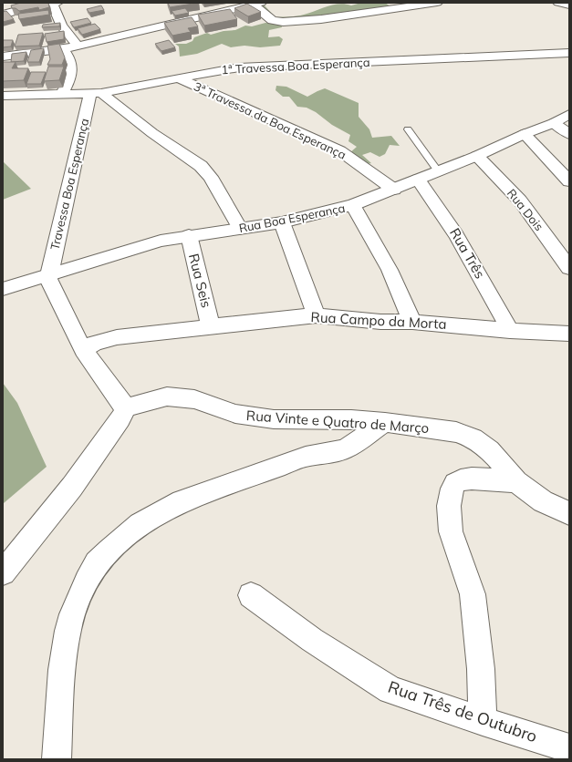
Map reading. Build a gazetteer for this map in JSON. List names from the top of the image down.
{
  "streets": {
    "street": [
      "1ª Travessa Boa Esperança",
      "3ª Travessa da Boa Esperança",
      "Travessa Boa Esperança",
      "Rua Dois",
      "Rua Boa Esperança",
      "Rua Três",
      "Rua Seis",
      "Rua Campo da Morta",
      "Rua Vinte e Quatro de Março",
      "Rua Três de Outubro"
    ]
  },
  "crossings": [
    ["1ª Travessa Boa Esperança", "3ª Travessa da Boa Esperança"],
    ["1ª Travessa Boa Esperança", "Travessa Boa Esperança"],
    ["3ª Travessa da Boa Esperança", "Rua Boa Esperança"],
    ["Travessa Boa Esperança", "Rua Boa Esperança"],
    ["Rua Dois", "Rua Boa Esperança"],
    ["Rua Boa Esperança", "Rua Três"],
    ["Rua Boa Esperança", "Rua Seis"],
    ["Rua Três", "Rua Campo da Morta"],
    ["Rua Seis", "Rua Campo da Morta"]
  ]
}
